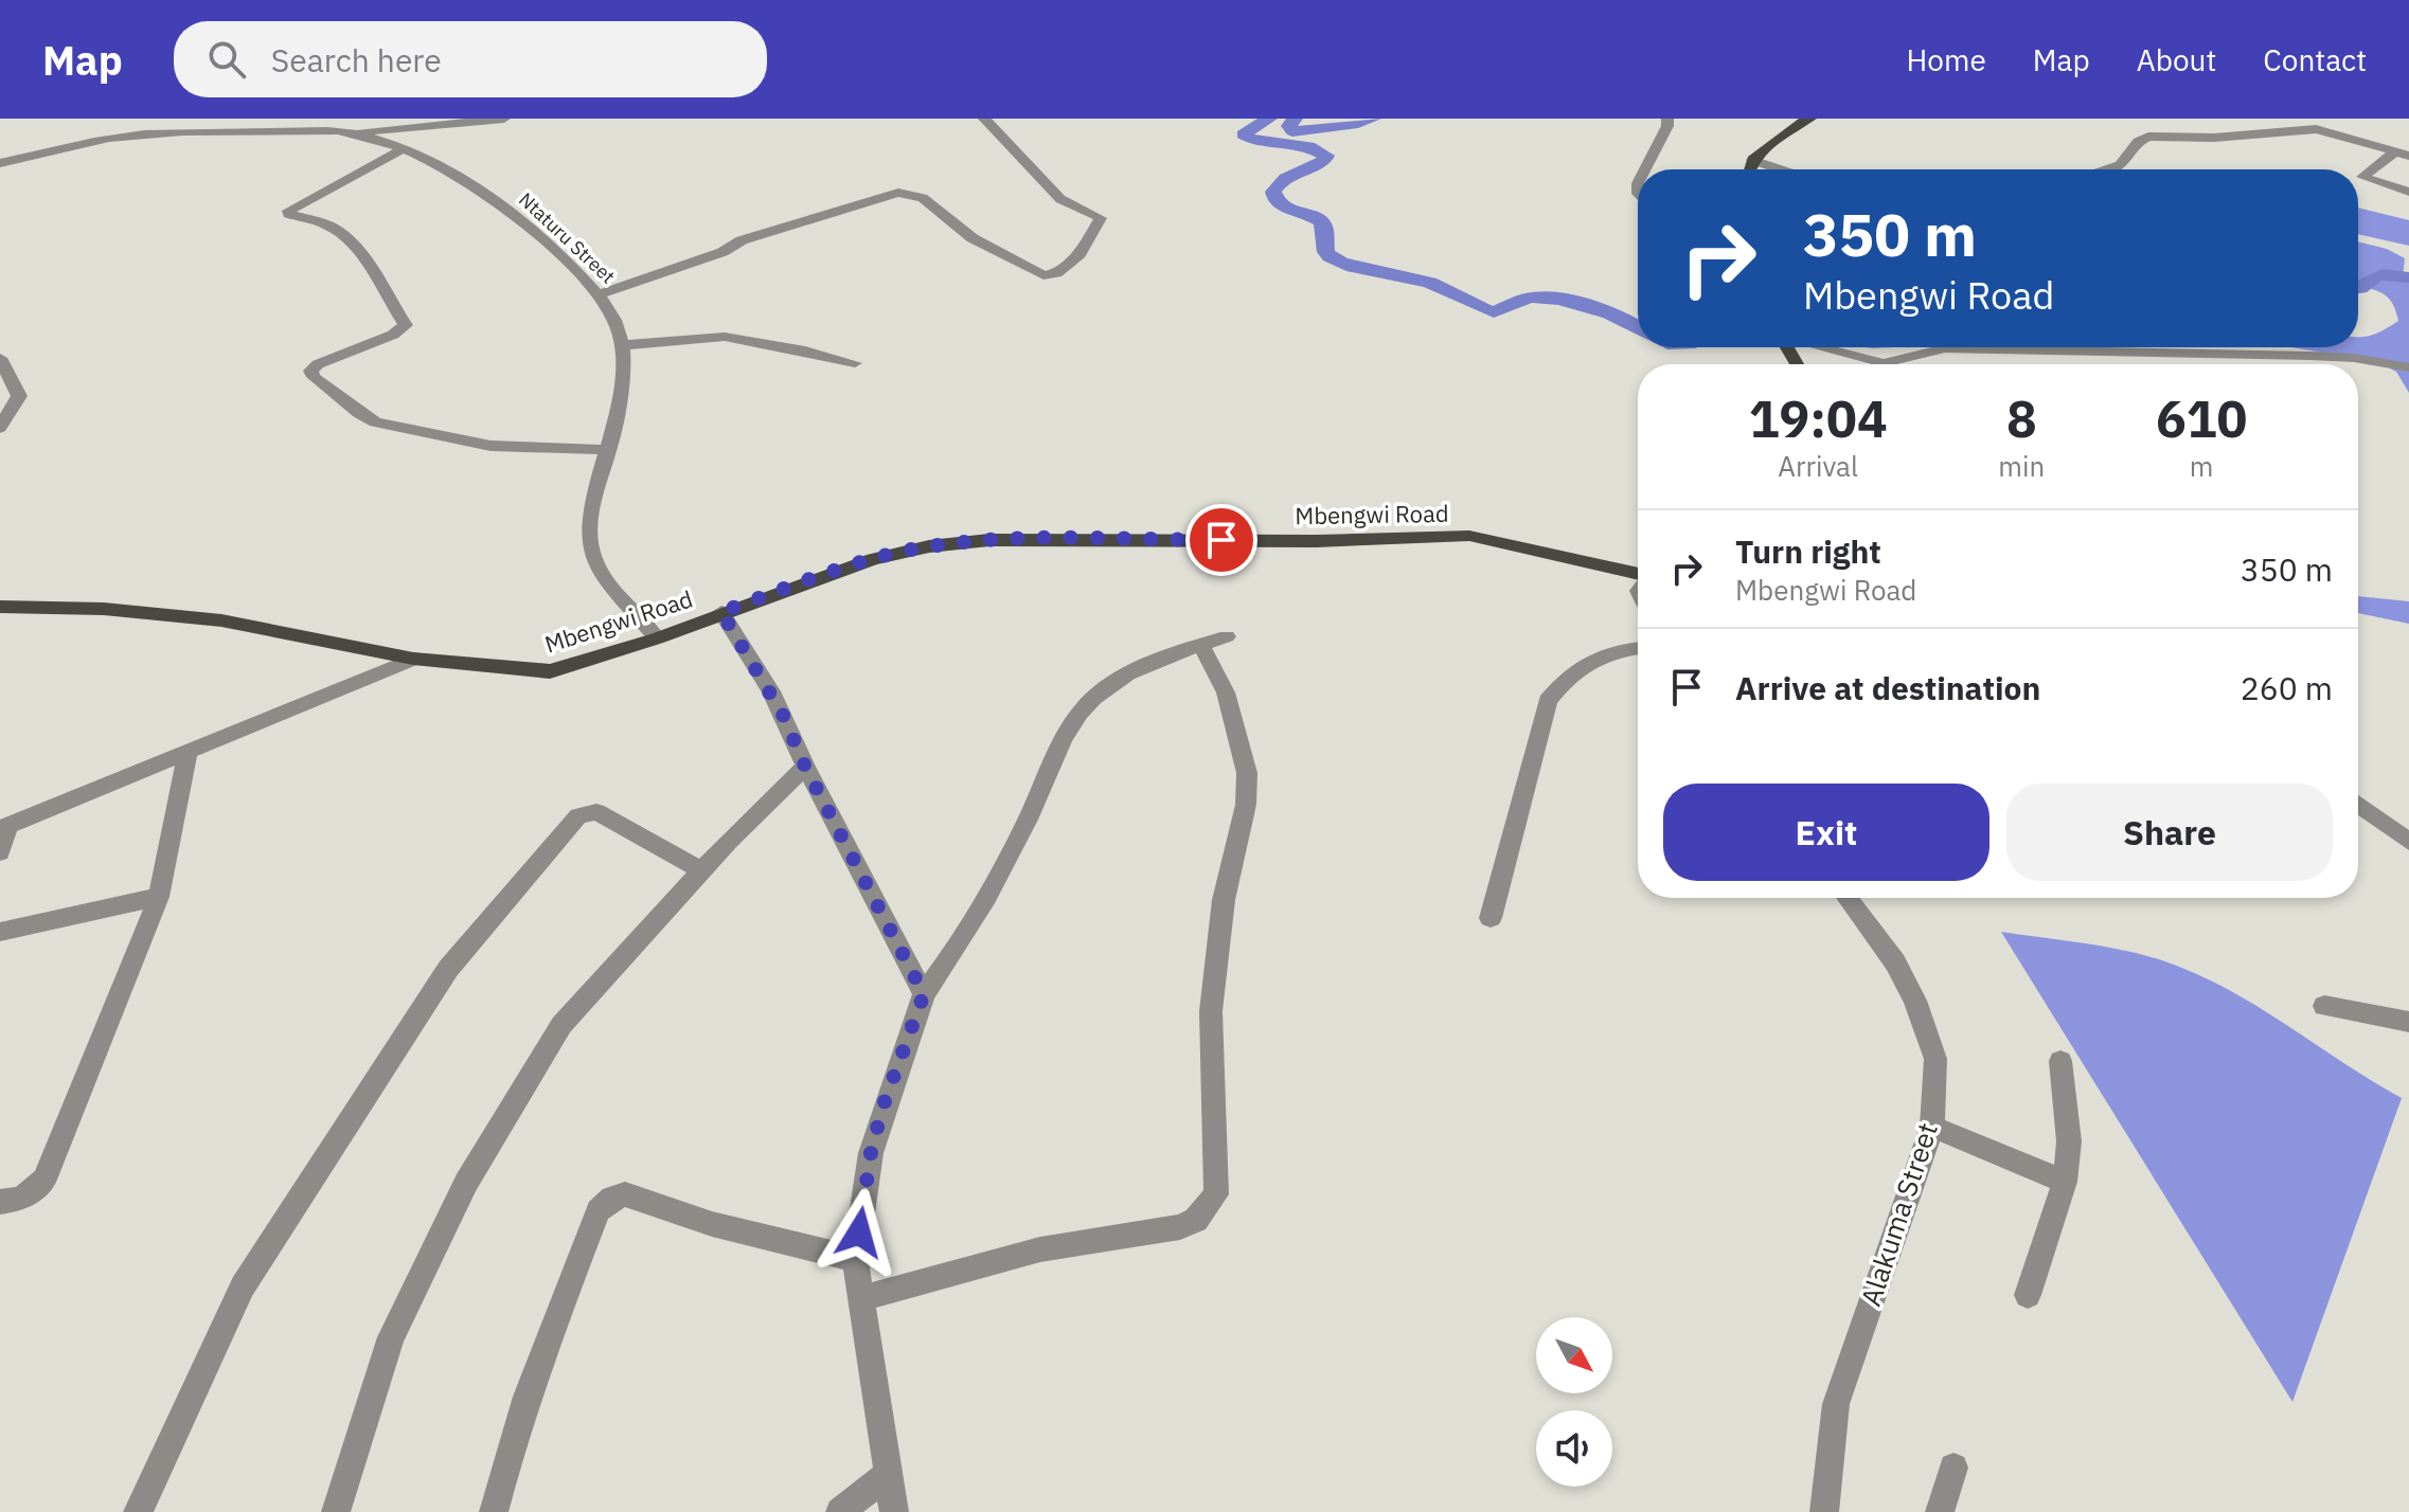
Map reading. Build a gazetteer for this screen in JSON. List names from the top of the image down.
{
  "streets": {
    "main road": ["Mbengwi Road"],
    "street": ["Ntaturu Street", "Alakuma Street"]
  },
  "crossings": [
    ["Ntaturu Street", "Mbengwi Road"]
  ],
  "north": "bottom right",
  "page": {
    "header": "Map",
    "search": "Search here",
    "nav": [
      "Home",
      "Map",
      "About",
      "Contact"
    ],
    "turn": ["350 m", "Mbengwi Road"],
    "eta": [
      "19:04",
      "Arrival",
      "8",
      "min",
      "610",
      "m"
    ],
    "list": [
      {
        "name": "Turn right",
        "note": "Mbengwi Road",
        "value": "350 m"
      },
      {
        "name": "Arrive at destination",
        "value": "260 m"
      }
    ],
    "buttons": ["Exit", "Share"]
  }
}
